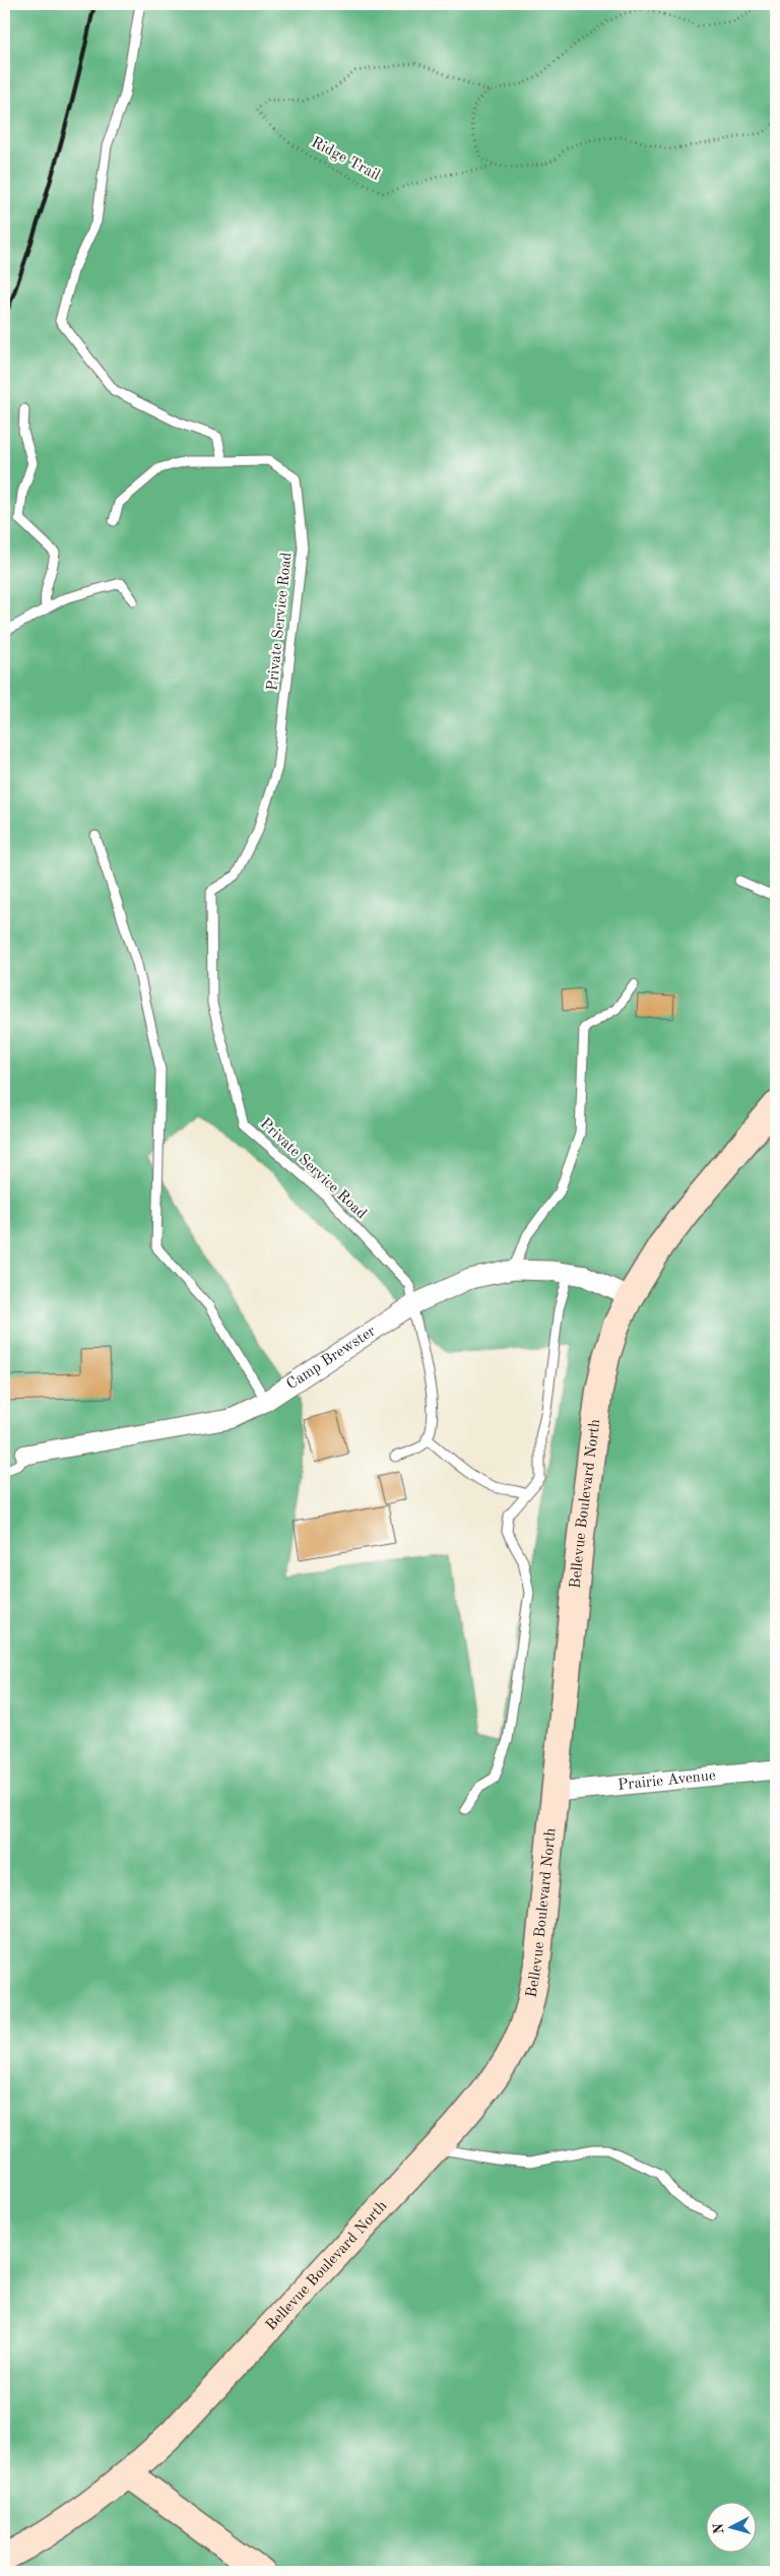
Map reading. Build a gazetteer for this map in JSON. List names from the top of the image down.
{
  "streets": {
    "main road": ["Bellevue Boulevard North"],
    "street": ["Camp Brewster", "Prairie Avenue"],
    "lane": ["Private Service Road"],
    "path": ["Ridge Trail"]
  },
  "crossings": [
    ["Private Service Road", "Camp Brewster"],
    ["Camp Brewster", "Bellevue Boulevard North"],
    ["Bellevue Boulevard North", "Prairie Avenue"]
  ],
  "north": "left"
}
